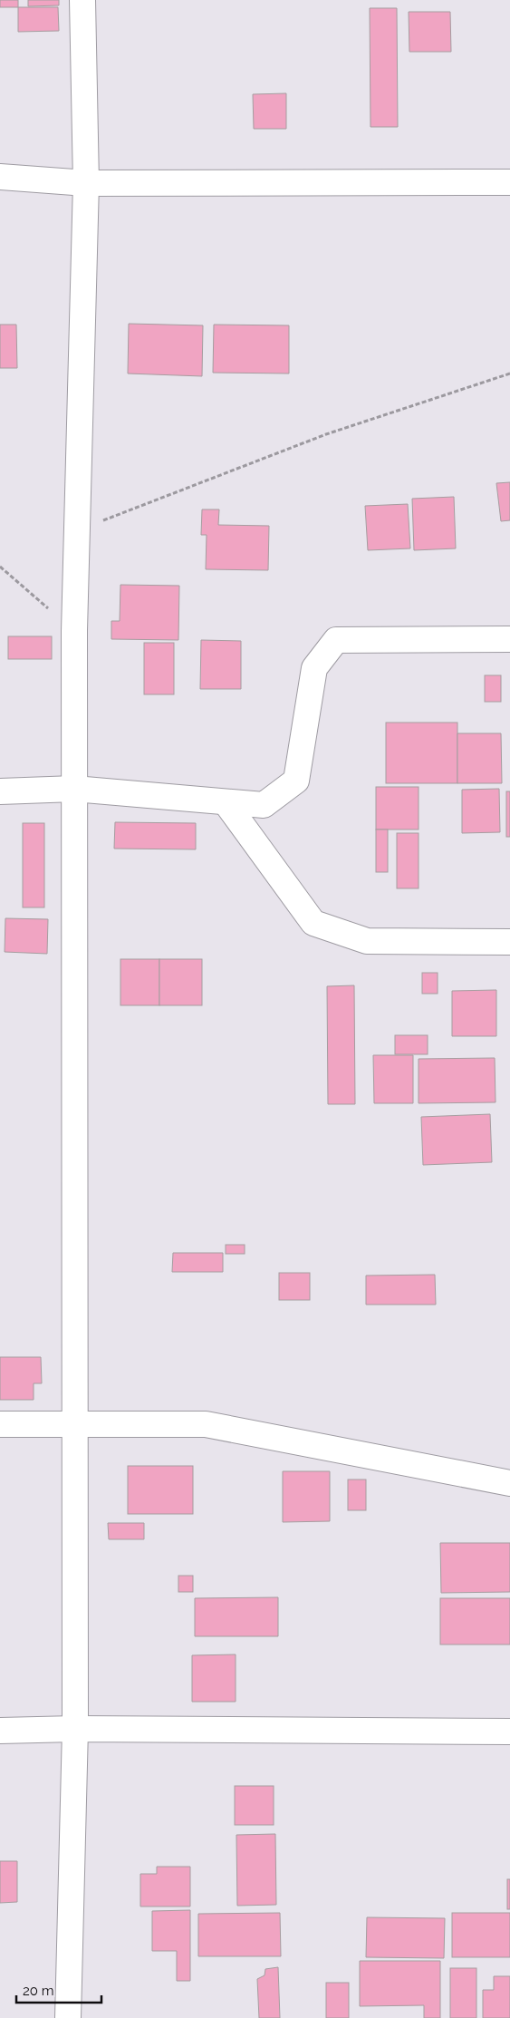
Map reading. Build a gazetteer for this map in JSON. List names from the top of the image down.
{
  "scale_bar": "20 m"
}
